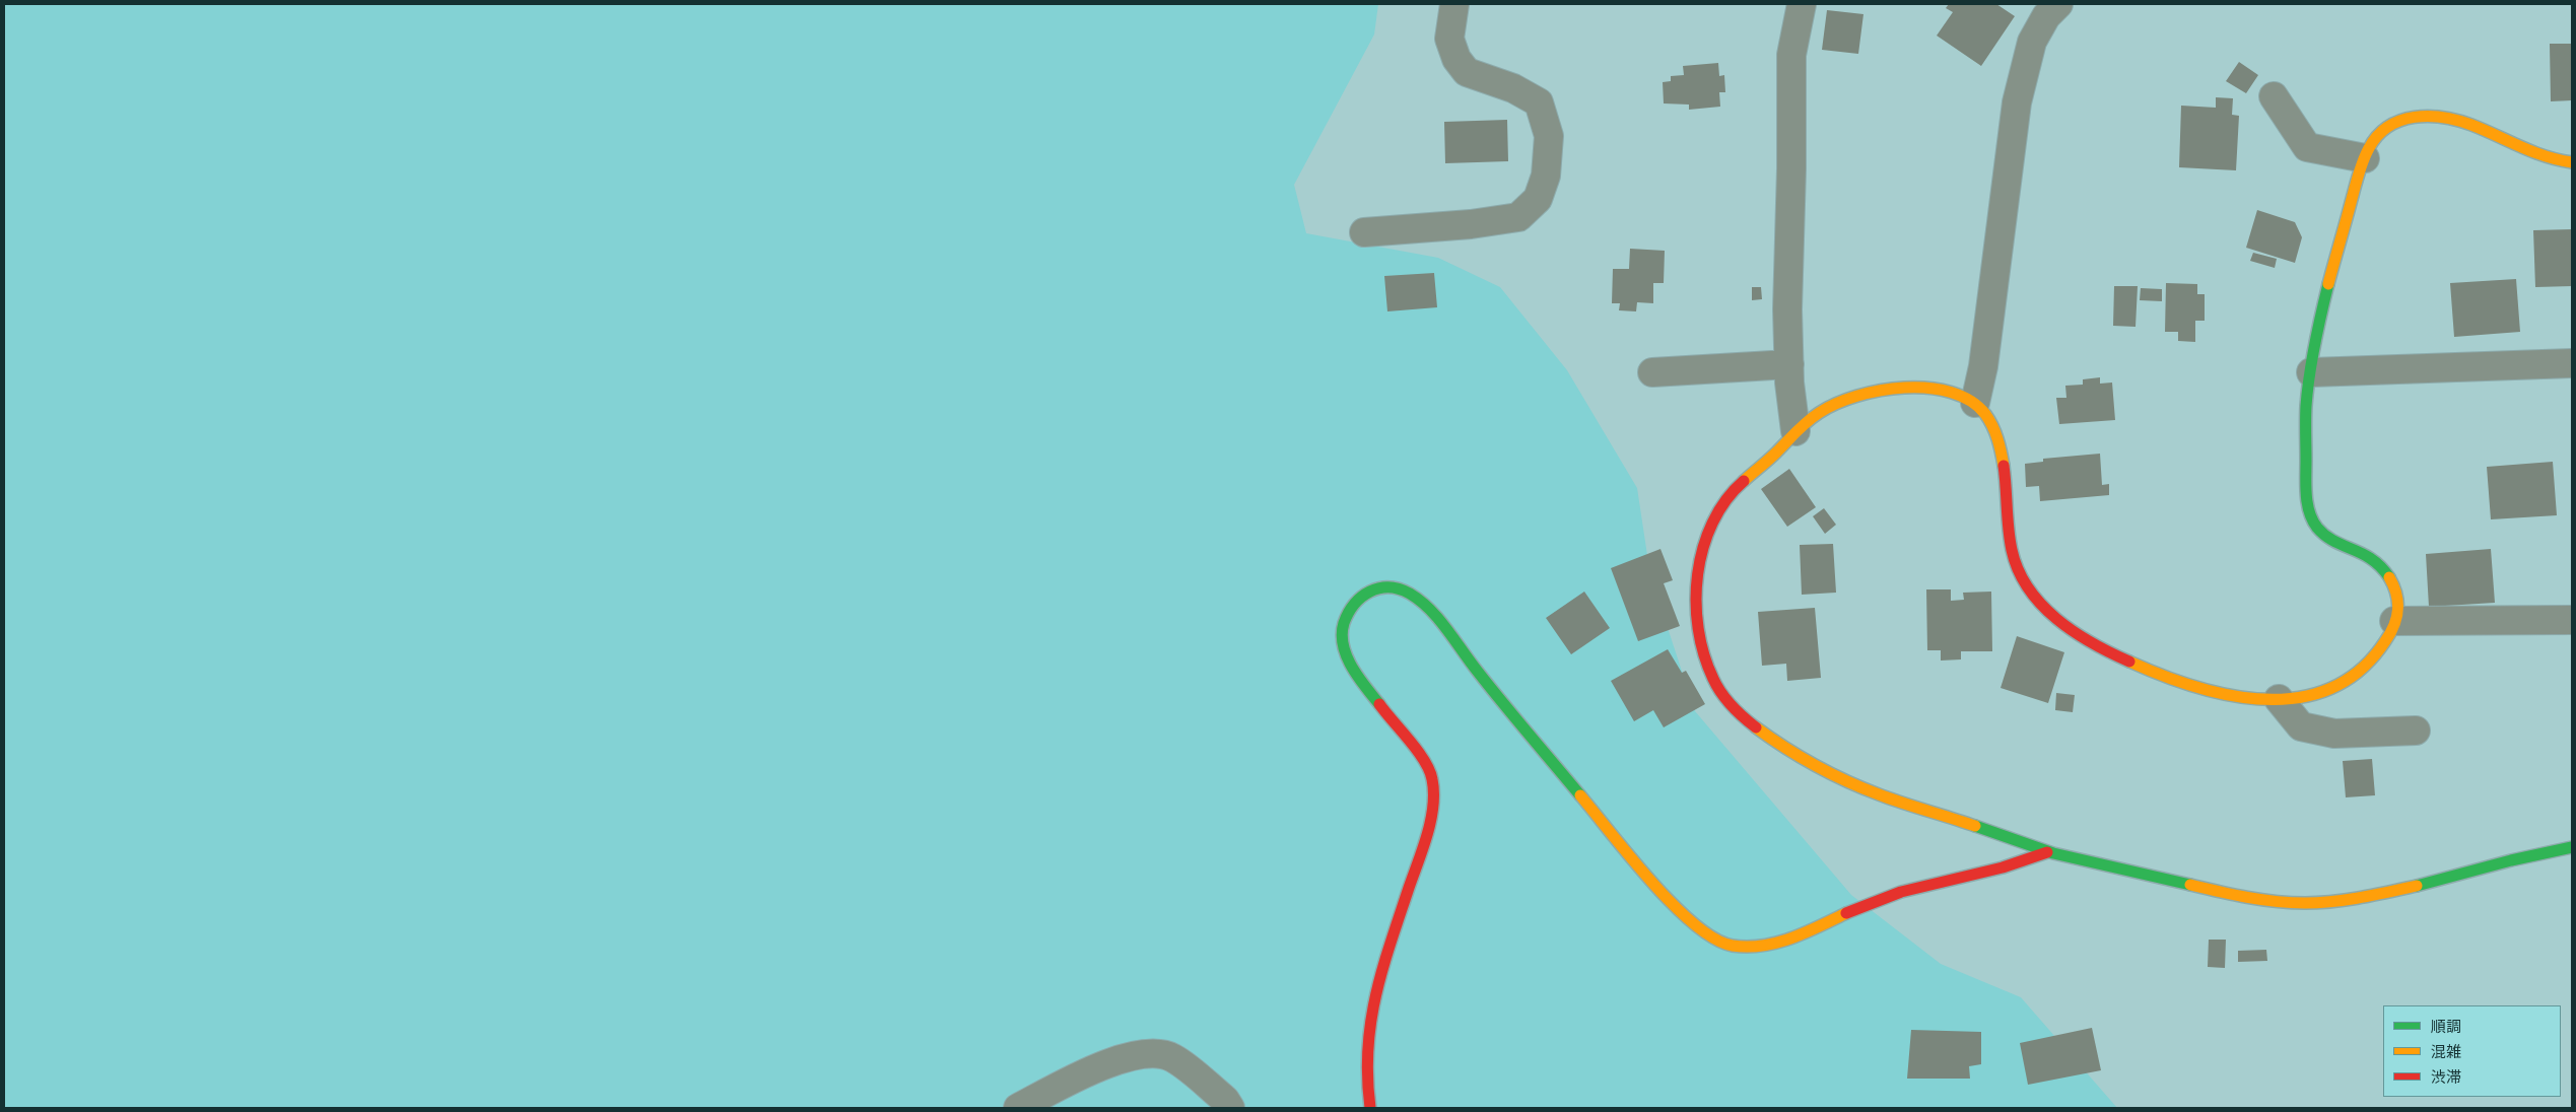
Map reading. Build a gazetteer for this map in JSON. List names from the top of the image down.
{
  "legend": ["順調", "混雑", "渋滞"]
}
